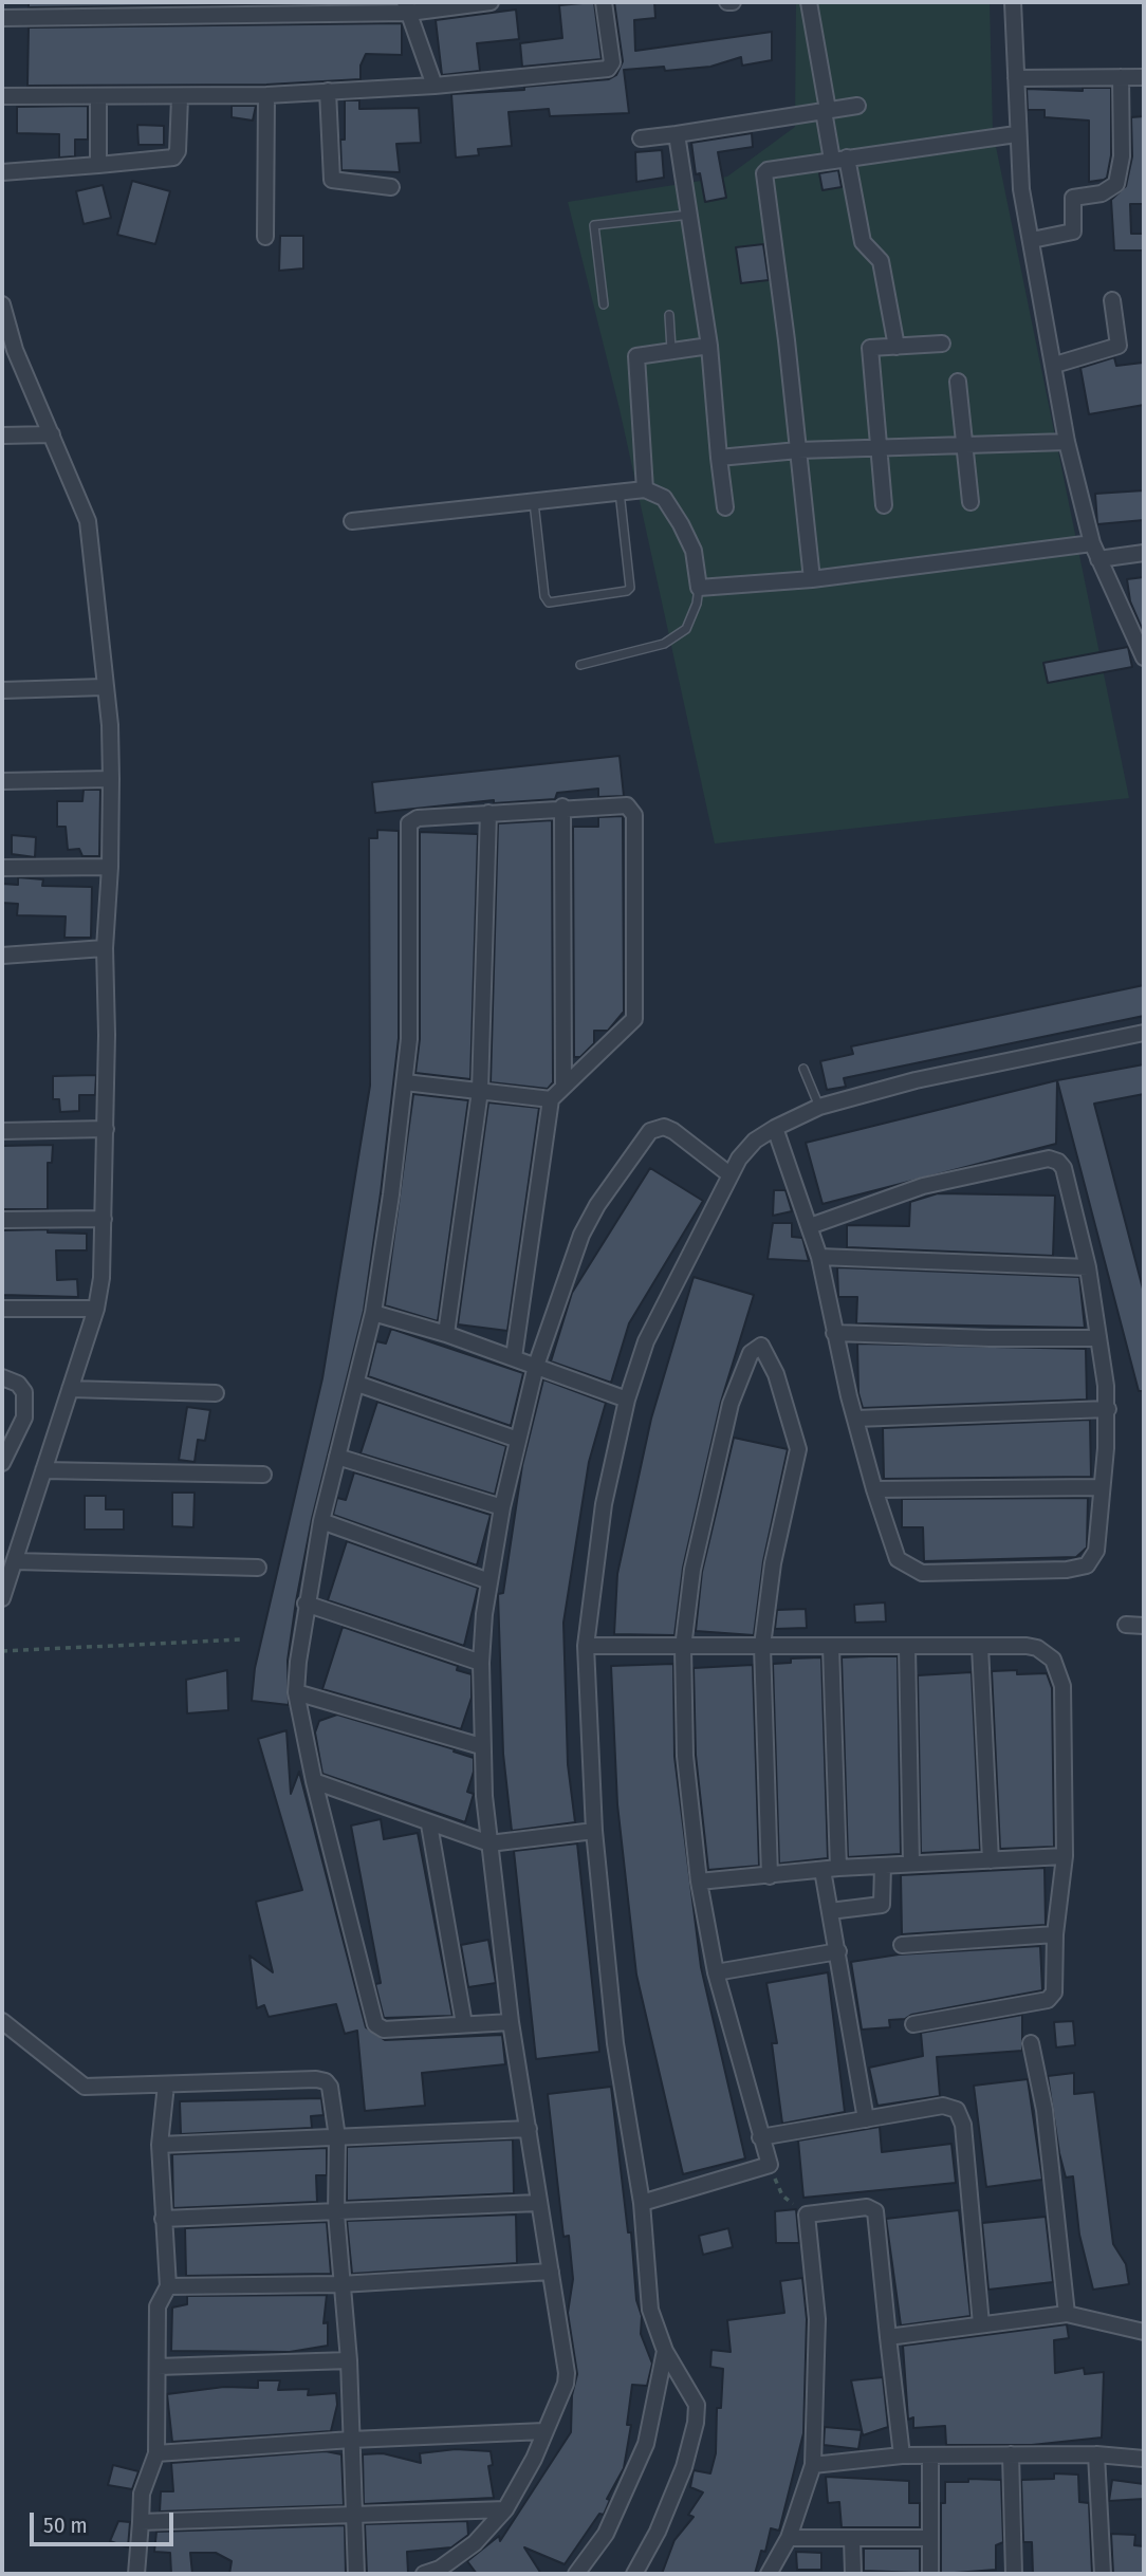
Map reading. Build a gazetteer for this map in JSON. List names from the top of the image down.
{
  "scale_bar": "50 m"
}
